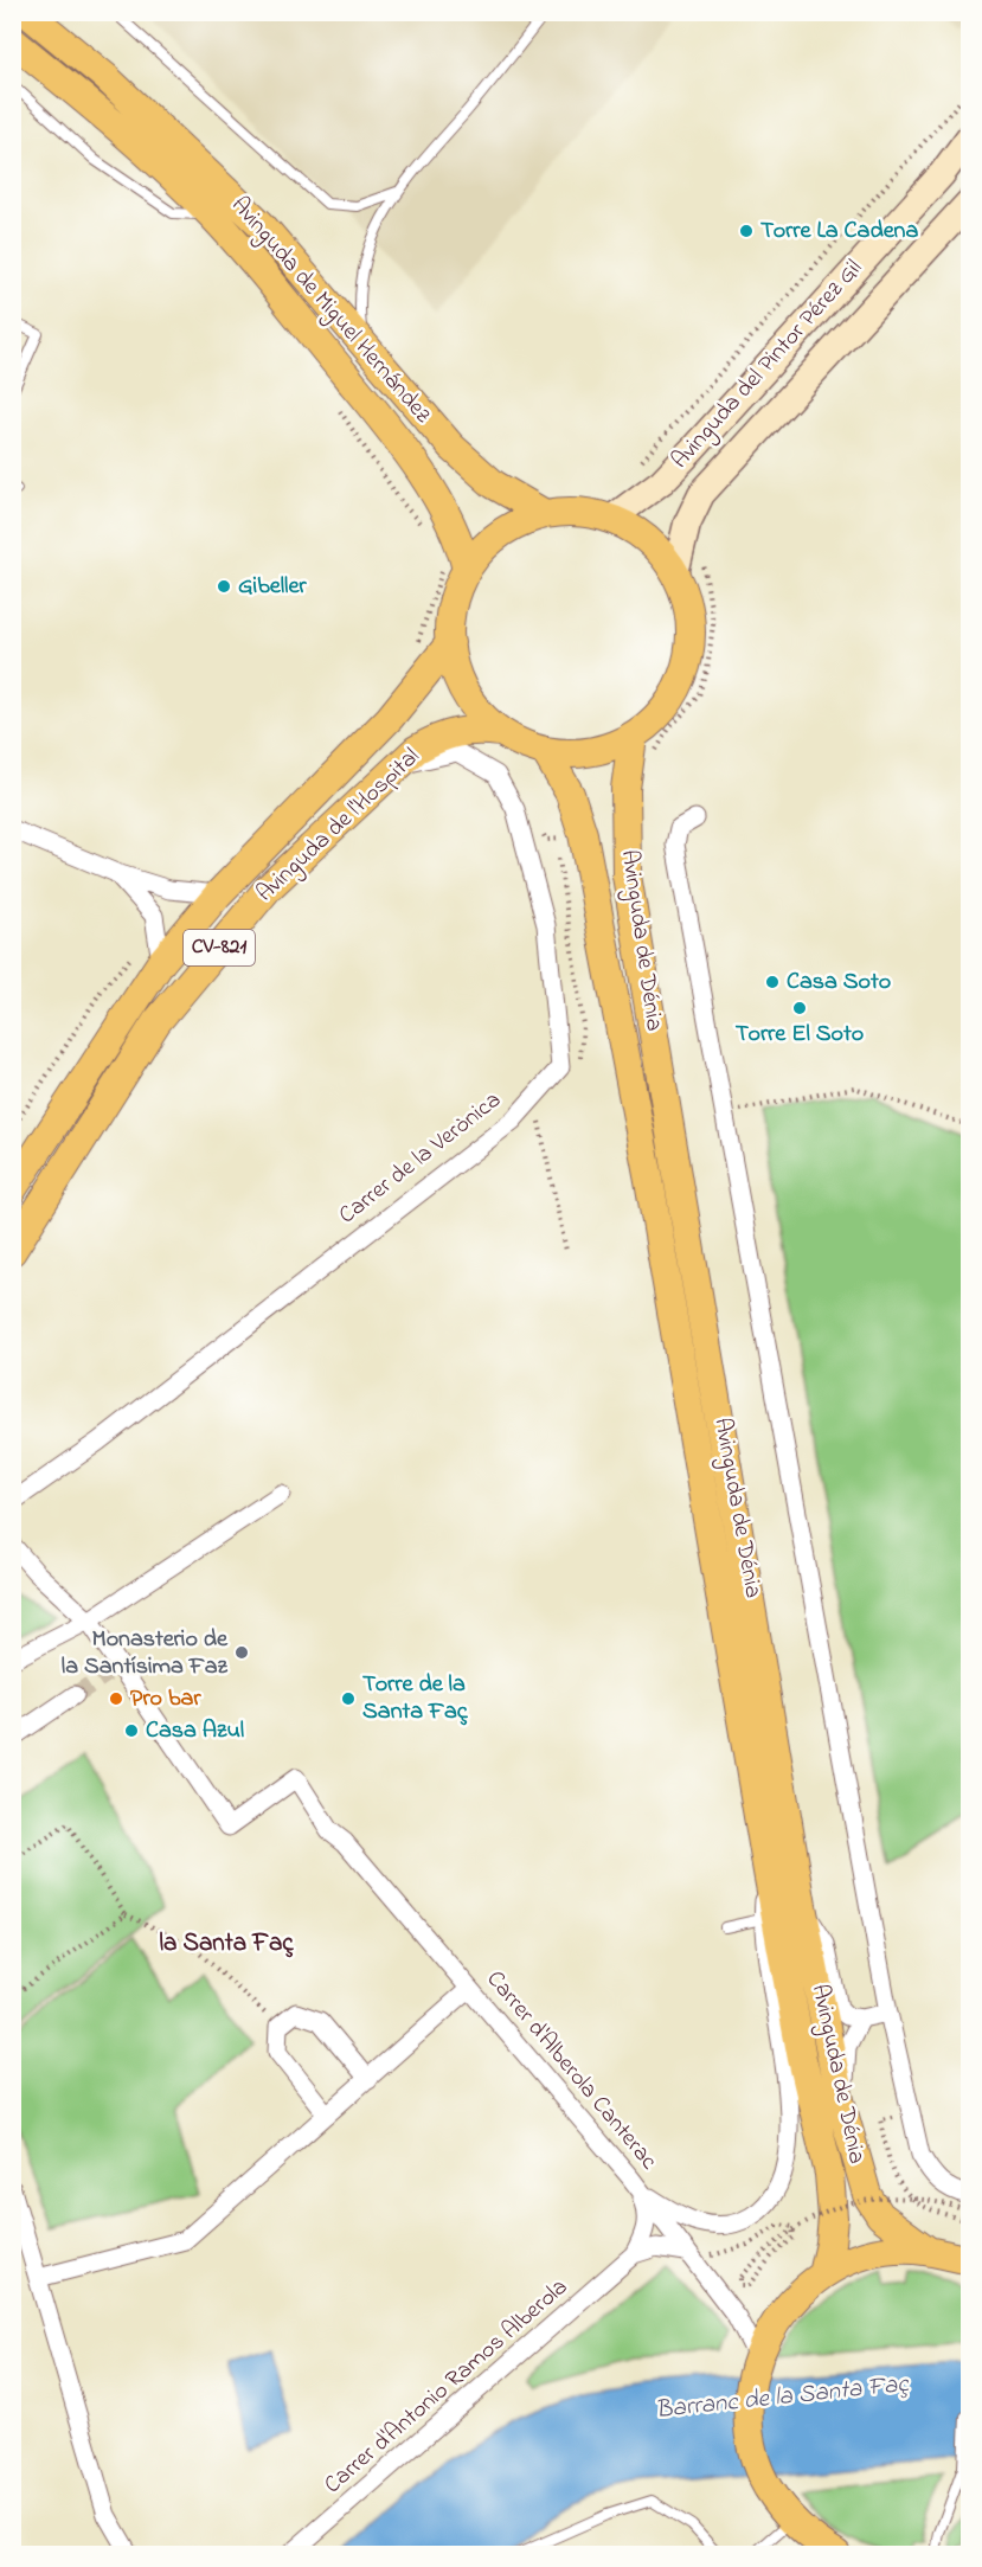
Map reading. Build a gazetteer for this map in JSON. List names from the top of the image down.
{
  "streets": {
    "main road": [
      "Avinguda de Miguel Hernández",
      "Avinguda del Pintor Pérez Gil",
      "Avinguda de l'Hospital",
      "Avinguda de Dénia",
      "CV-821"
    ],
    "street": ["Carrer de la Verònica", "Carrer d'Alberola Canterac", "Carrer d'Antonio Ramos Alberola"]
  },
  "crossings": [
    ["Avinguda de Miguel Hernández", "Avinguda del Pintor Pérez Gil"],
    ["Avinguda de Miguel Hernández", "Avinguda de l'Hospital"],
    ["Avinguda de Miguel Hernández", "Avinguda de Dénia"],
    ["Avinguda de Miguel Hernández", "CV-821"],
    ["Avinguda del Pintor Pérez Gil", "Avinguda de l'Hospital"],
    ["Avinguda del Pintor Pérez Gil", "Avinguda de Dénia"],
    ["Avinguda del Pintor Pérez Gil", "CV-821"],
    ["Avinguda de l'Hospital", "Avinguda de Dénia"],
    ["Avinguda de l'Hospital", "CV-821"],
    ["Avinguda de l'Hospital", "Carrer de la Verònica"],
    ["Avinguda de Dénia", "CV-821"],
    ["Carrer d'Alberola Canterac", "Carrer d'Antonio Ramos Alberola"]
  ],
  "districts": ["la Santa Faç"],
  "water": ["Barranc de la Santa Faç"],
  "places": [
    "Torre La Cadena",
    "Gibeller",
    "Casa Soto",
    "Torre El Soto",
    "Monasterio de la Santísima Faz",
    "Pro bar",
    "Torre de la Santa Faç",
    "Casa Azul"
  ]
}
